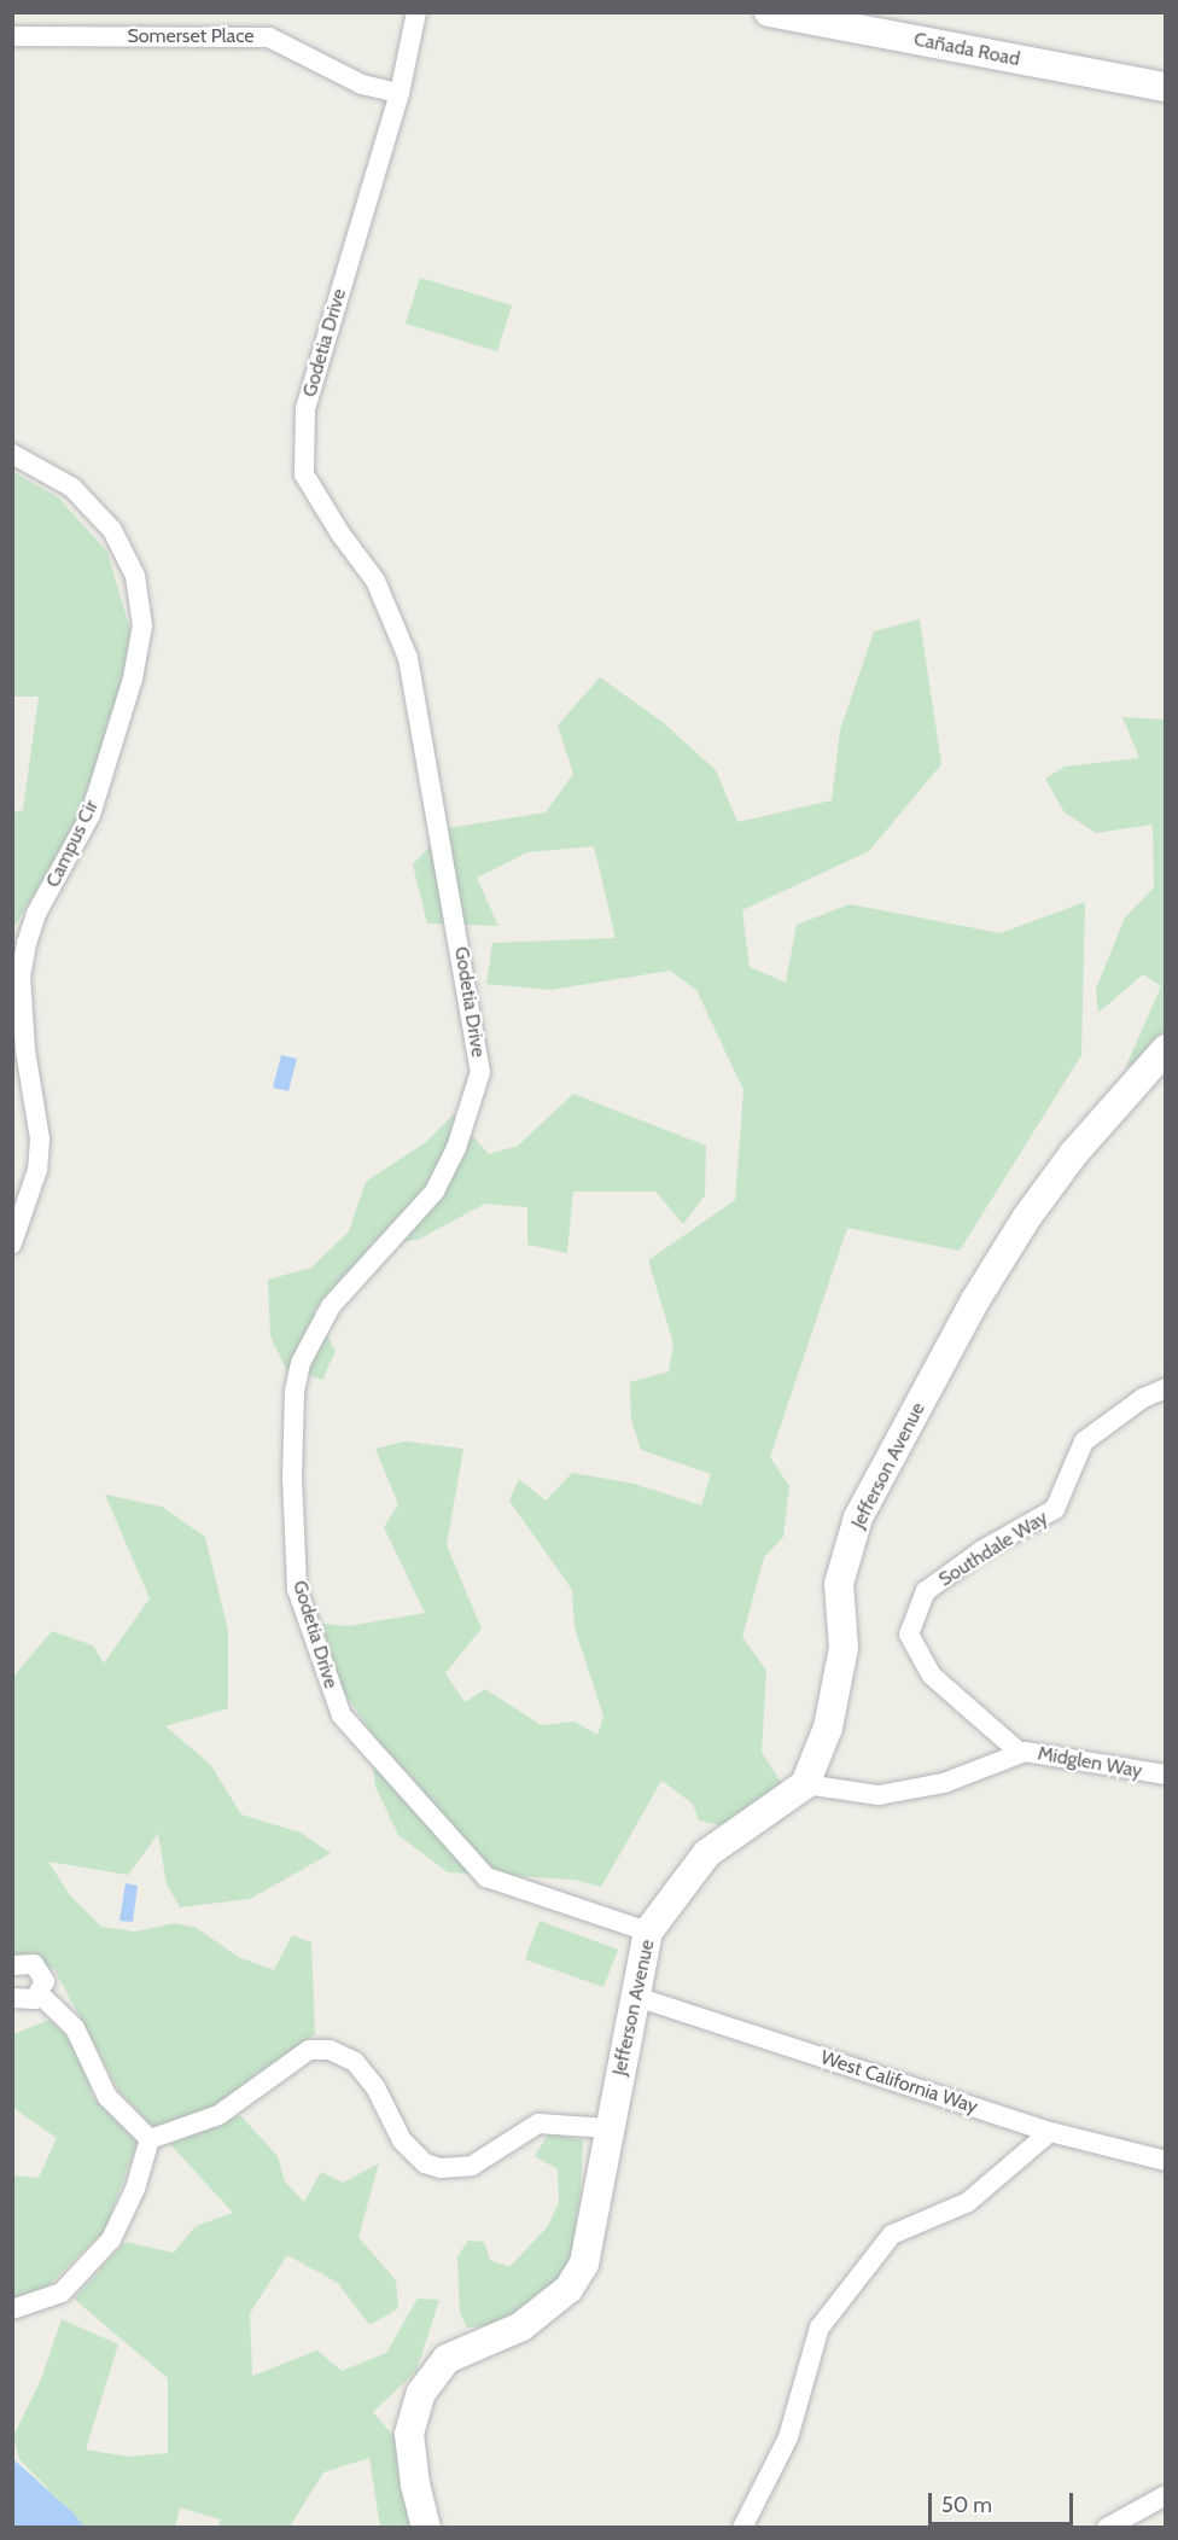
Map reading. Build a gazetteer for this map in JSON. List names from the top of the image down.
{
  "streets": {
    "street": [
      "Somerset Place",
      "Cañada Road",
      "Godetia Drive",
      "Campus Cir",
      "Jefferson Avenue",
      "Southdale Way",
      "Midglen Way",
      "West California Way"
    ]
  },
  "crossings": [
    ["Somerset Place", "Godetia Drive"],
    ["Godetia Drive", "Jefferson Avenue"],
    ["Jefferson Avenue", "Midglen Way"],
    ["Jefferson Avenue", "West California Way"],
    ["Southdale Way", "Midglen Way"]
  ],
  "scale_bar": "50 m"
}
